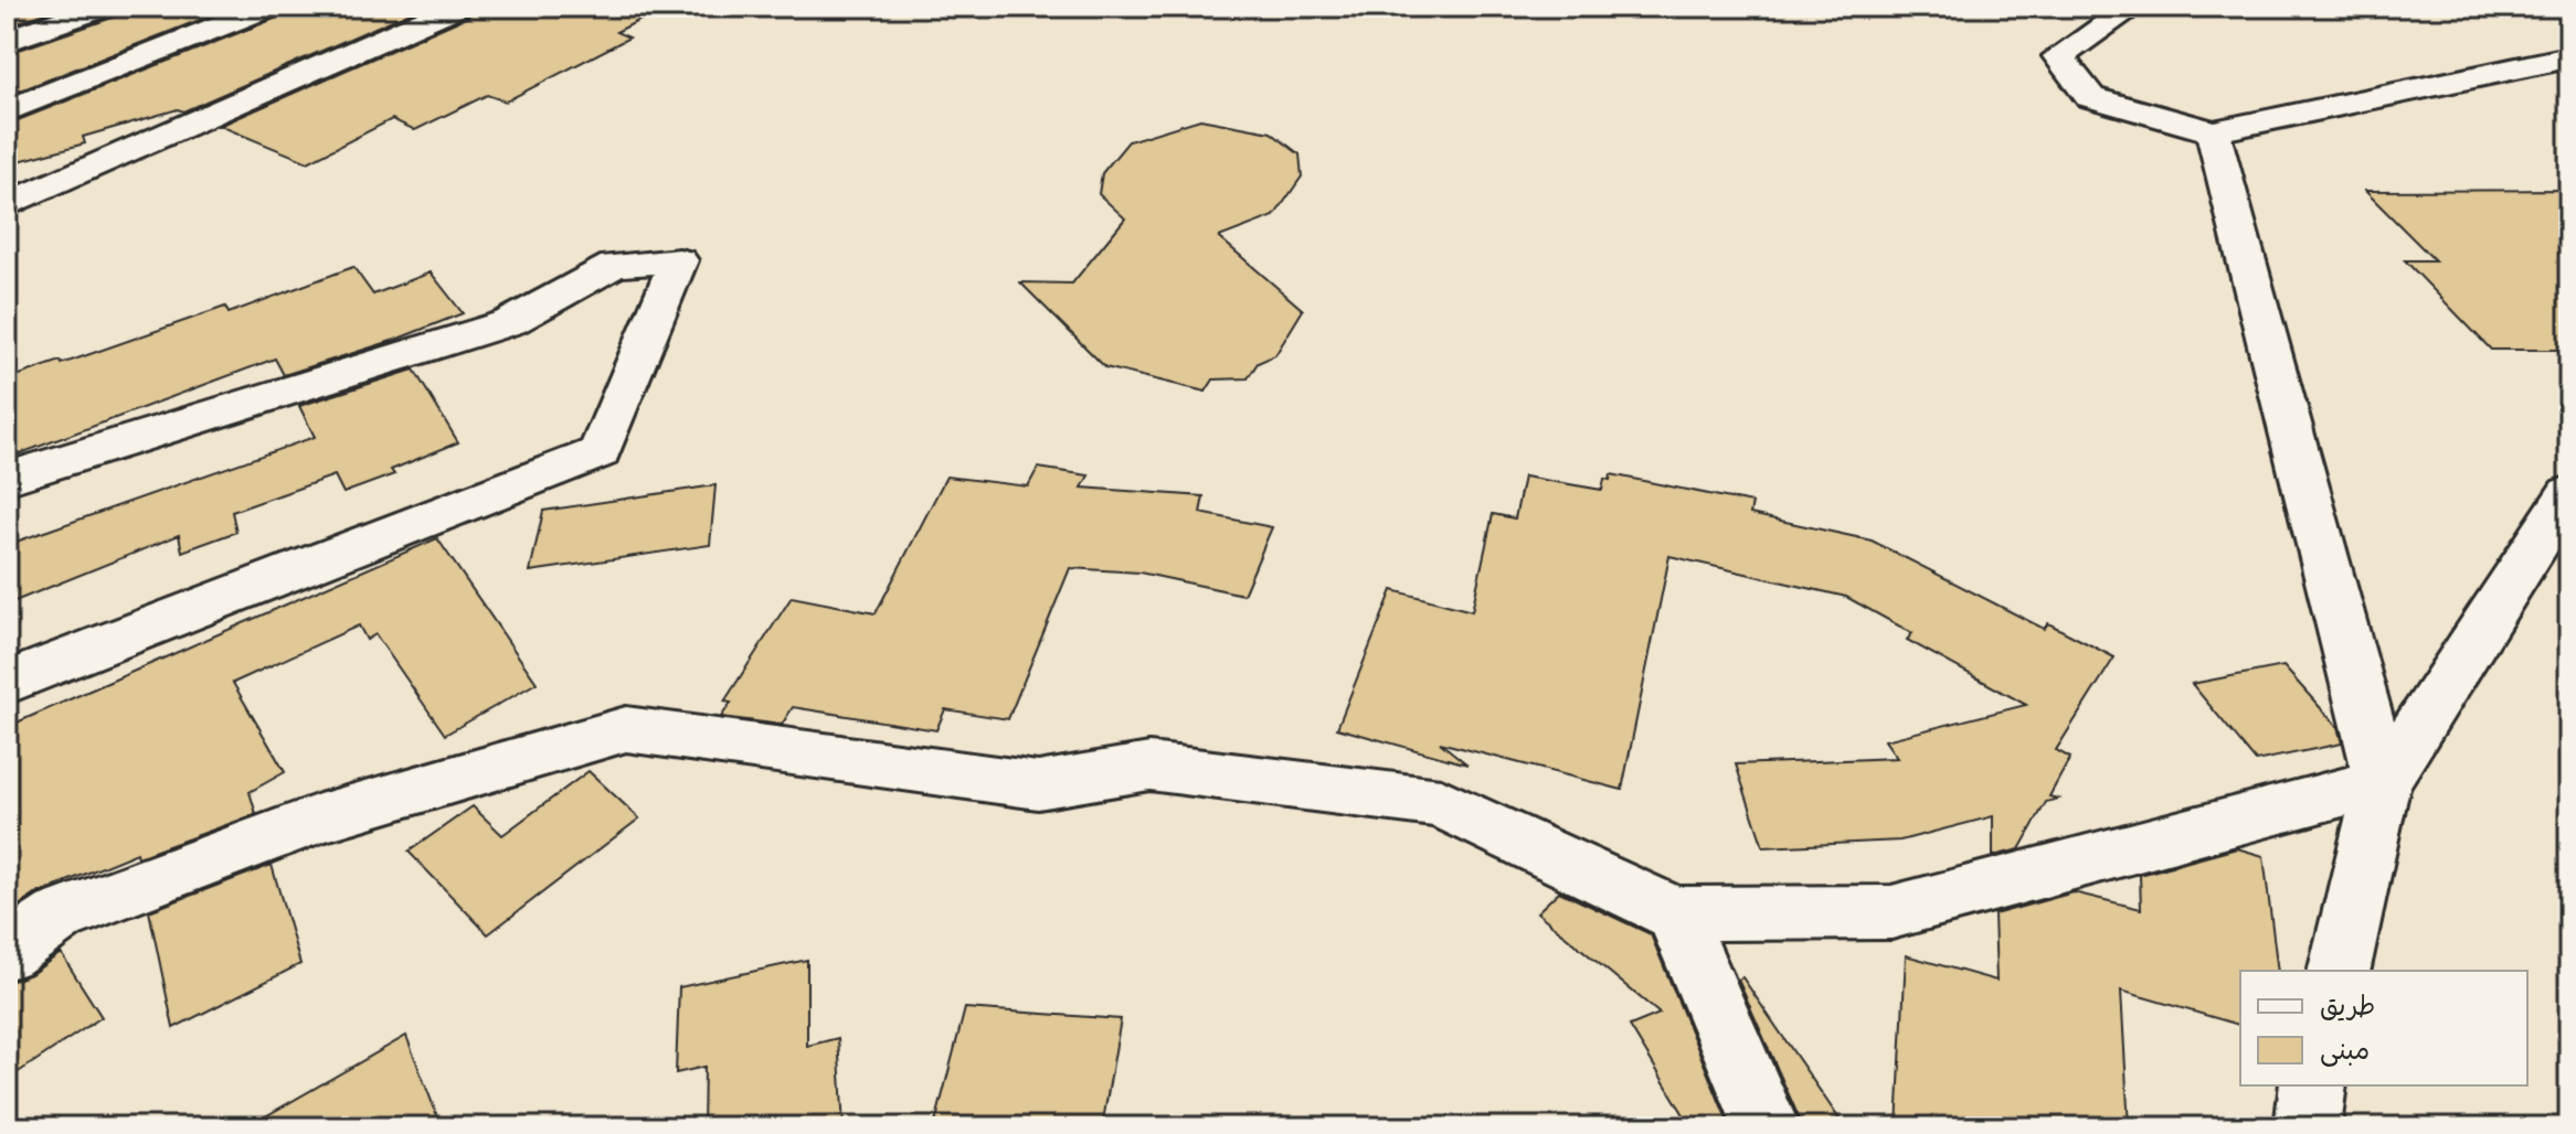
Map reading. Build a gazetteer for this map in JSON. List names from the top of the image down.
{
  "legend": ["طريق", "مبنى"]
}
